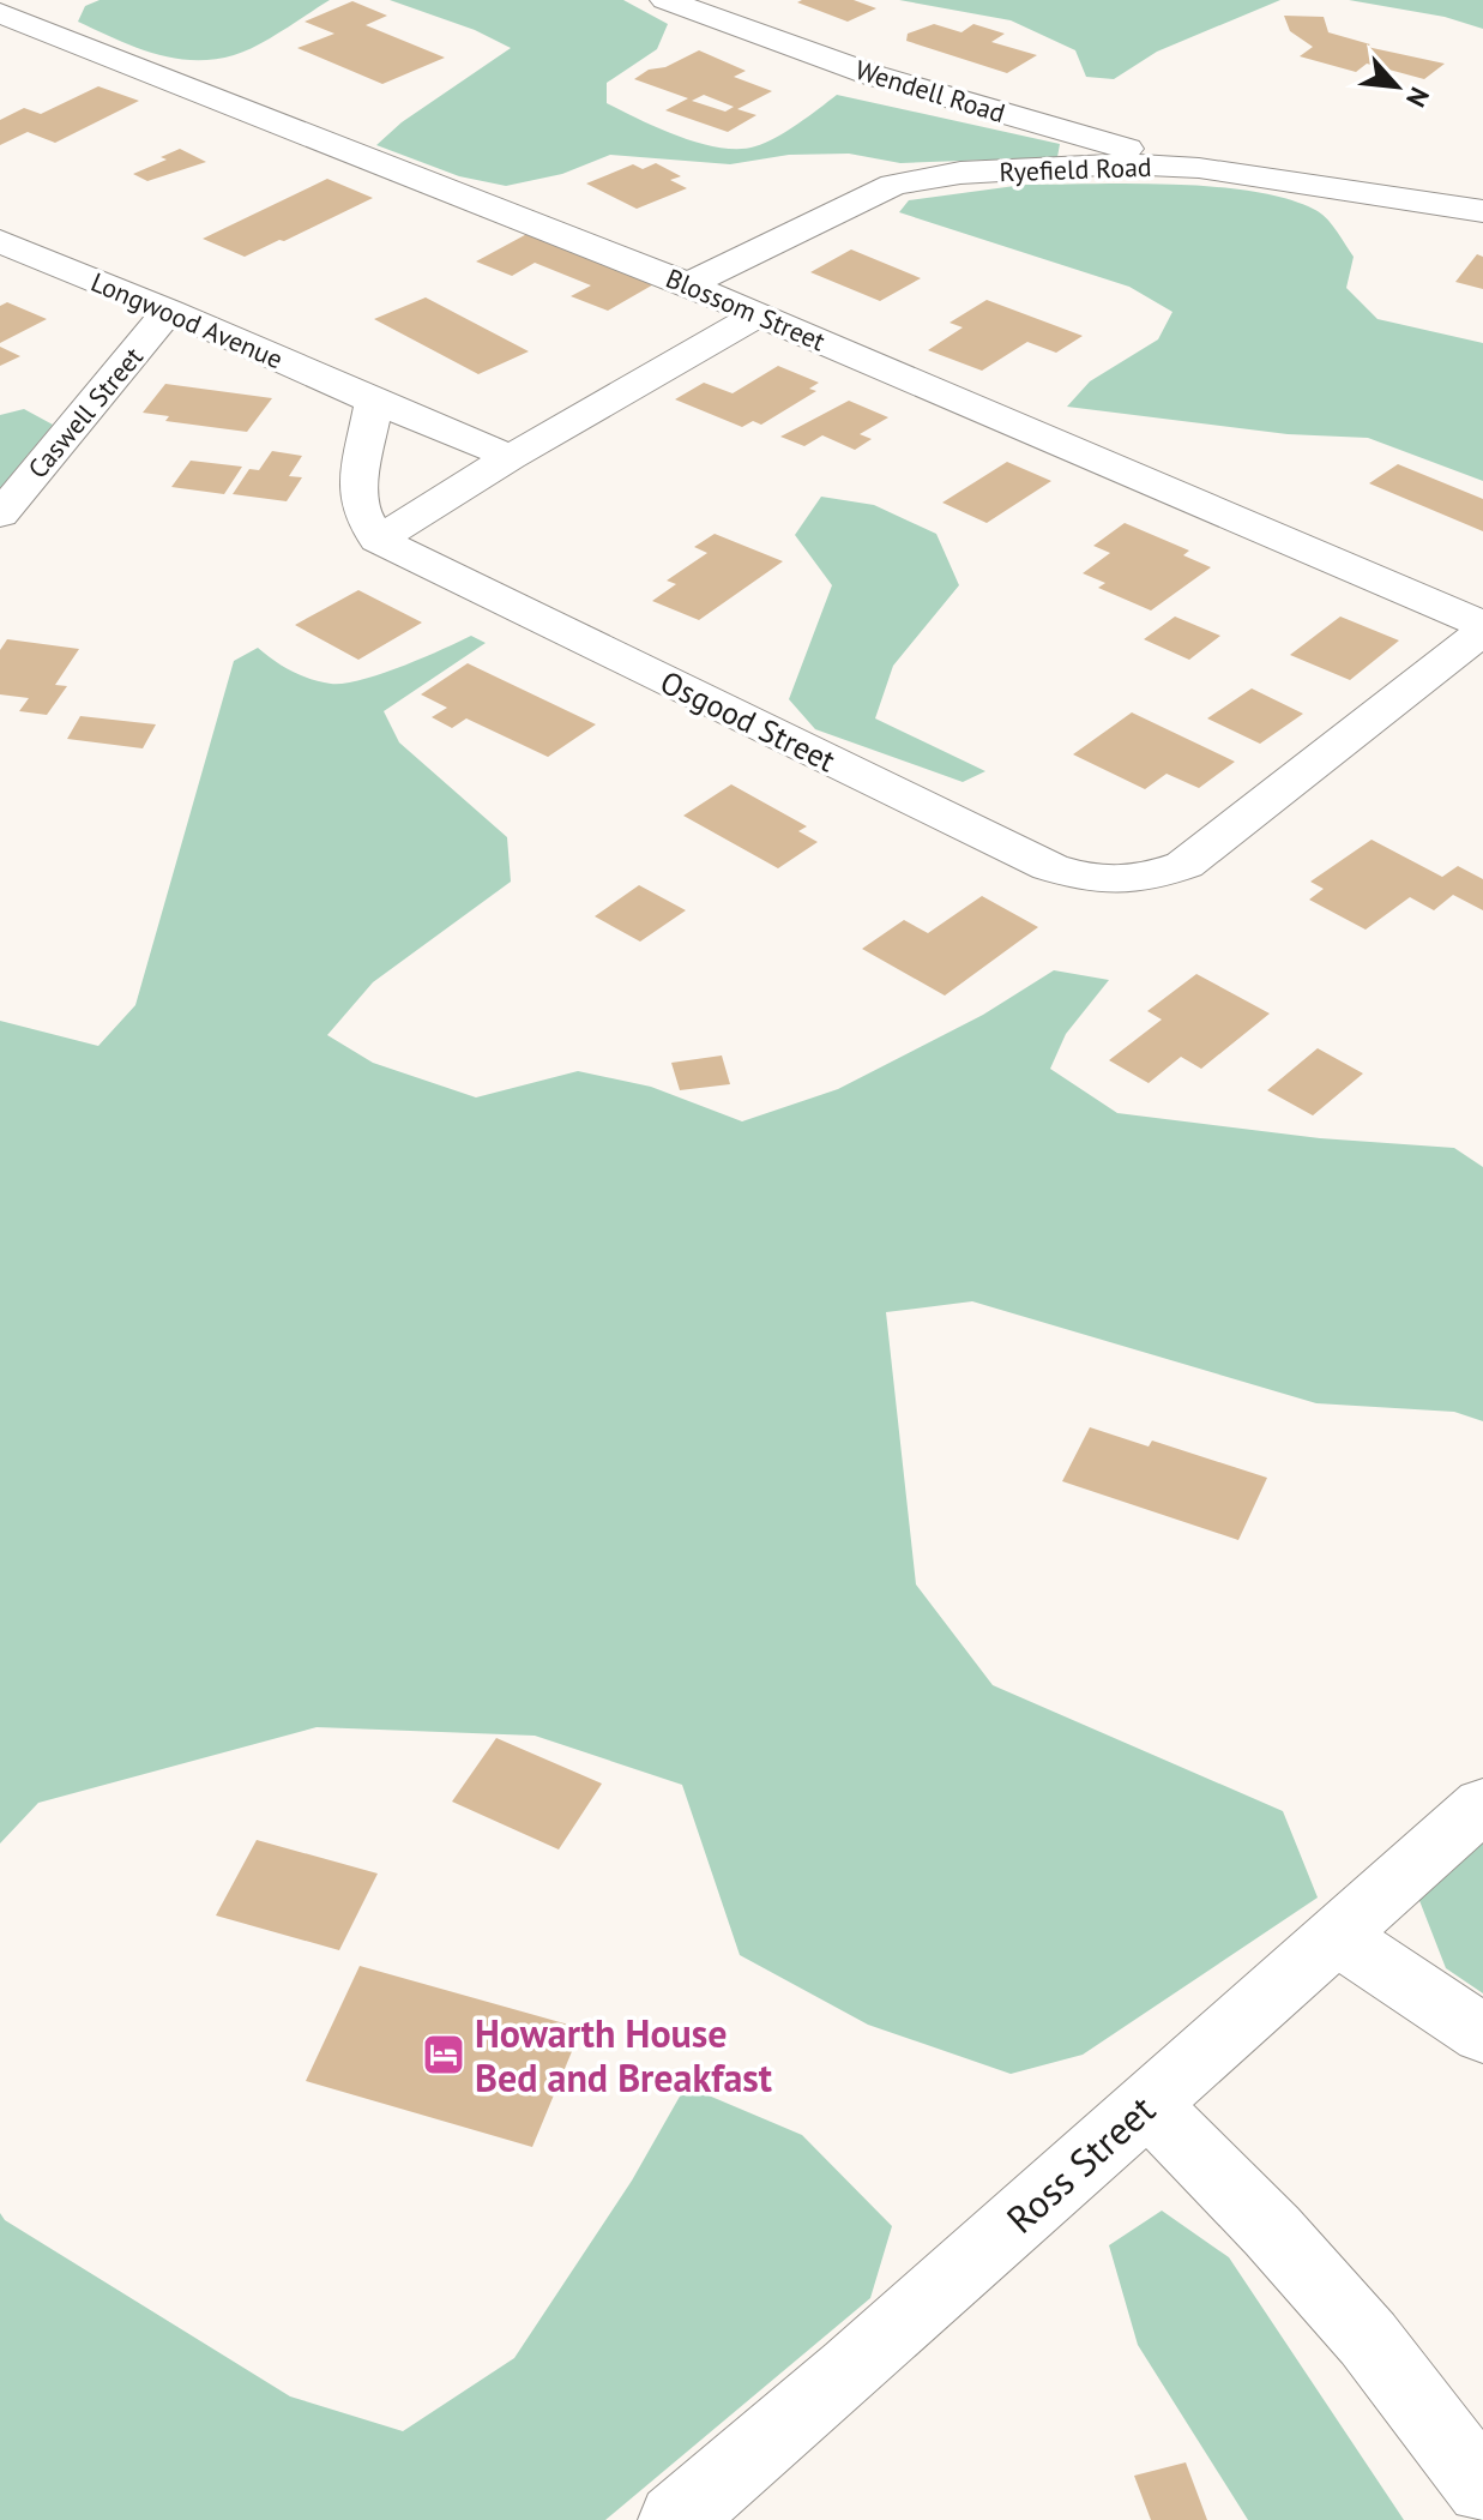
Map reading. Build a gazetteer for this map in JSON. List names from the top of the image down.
{
  "streets": {
    "street": [
      "Wendell Road",
      "Ryefield Road",
      "Blossom Street",
      "Longwood Avenue",
      "Caswell Street",
      "Osgood Street",
      "Ross Street"
    ]
  },
  "crossings": [
    ["Wendell Road", "Ryefield Road"],
    ["Ryefield Road", "Blossom Street"],
    ["Blossom Street", "Osgood Street"],
    ["Longwood Avenue", "Caswell Street"]
  ],
  "places": {
    "hotel": ["Howarth House Bed and Breakfast"]
  },
  "north": "bottom right"
}
